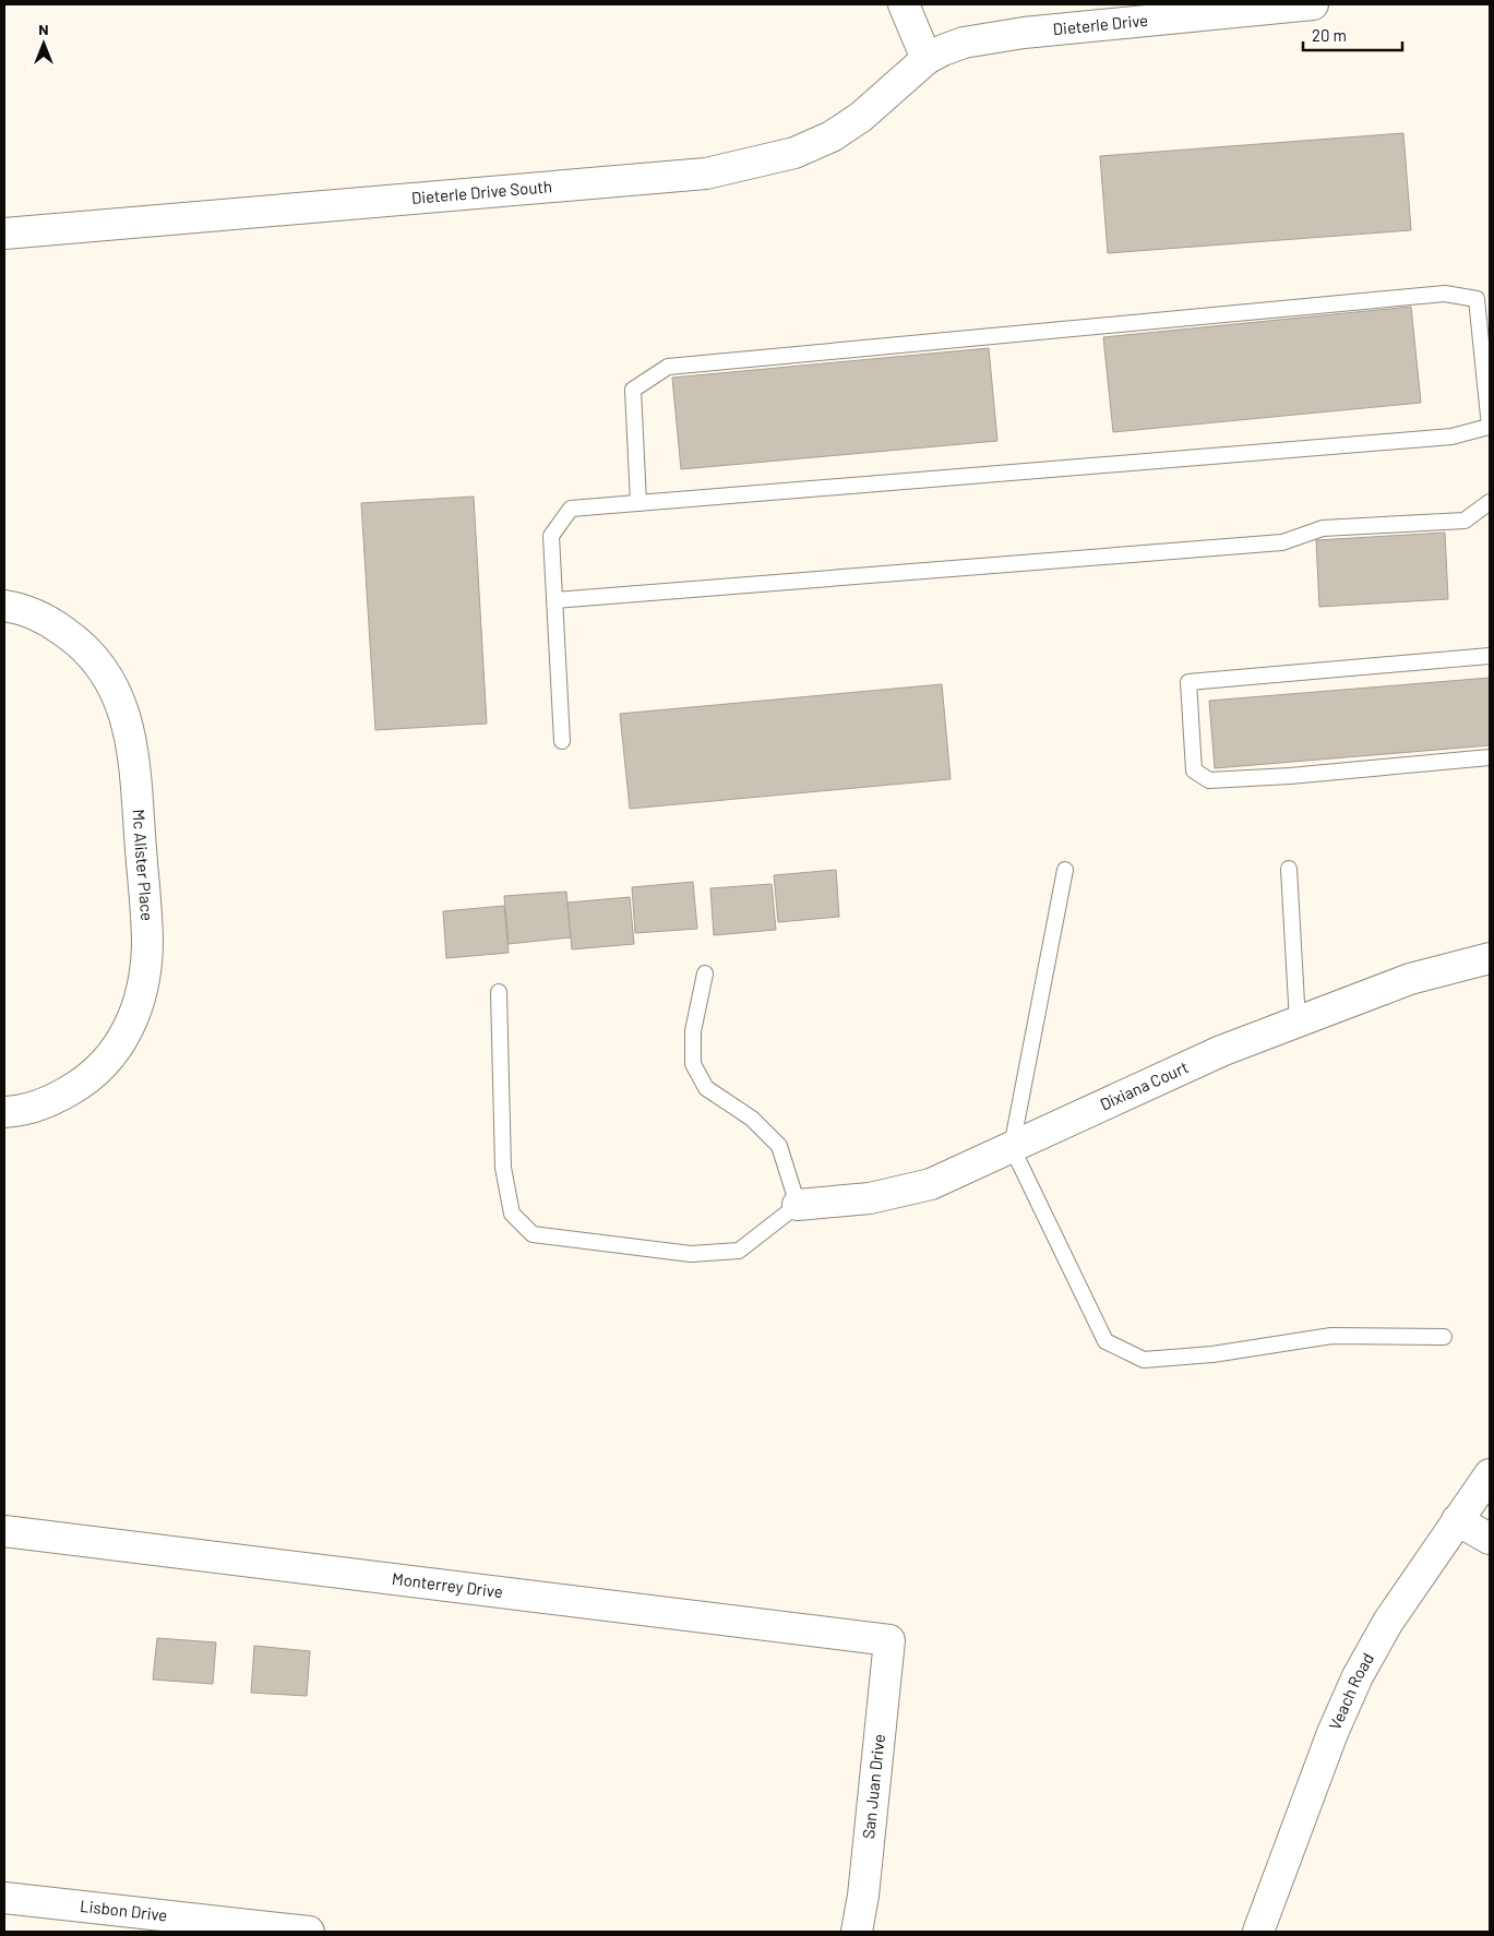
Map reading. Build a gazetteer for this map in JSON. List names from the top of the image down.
{
  "streets": {
    "street": [
      "Dieterle Drive",
      "Dieterle Drive South",
      "Mc Alister Place",
      "Dixiana Court",
      "Monterrey Drive",
      "Veach Road",
      "San Juan Drive",
      "Lisbon Drive"
    ]
  },
  "crossings": [
    ["Dieterle Drive", "Dieterle Drive South"],
    ["Monterrey Drive", "San Juan Drive"]
  ],
  "scale_bar": "20 m",
  "north": "top"
}
